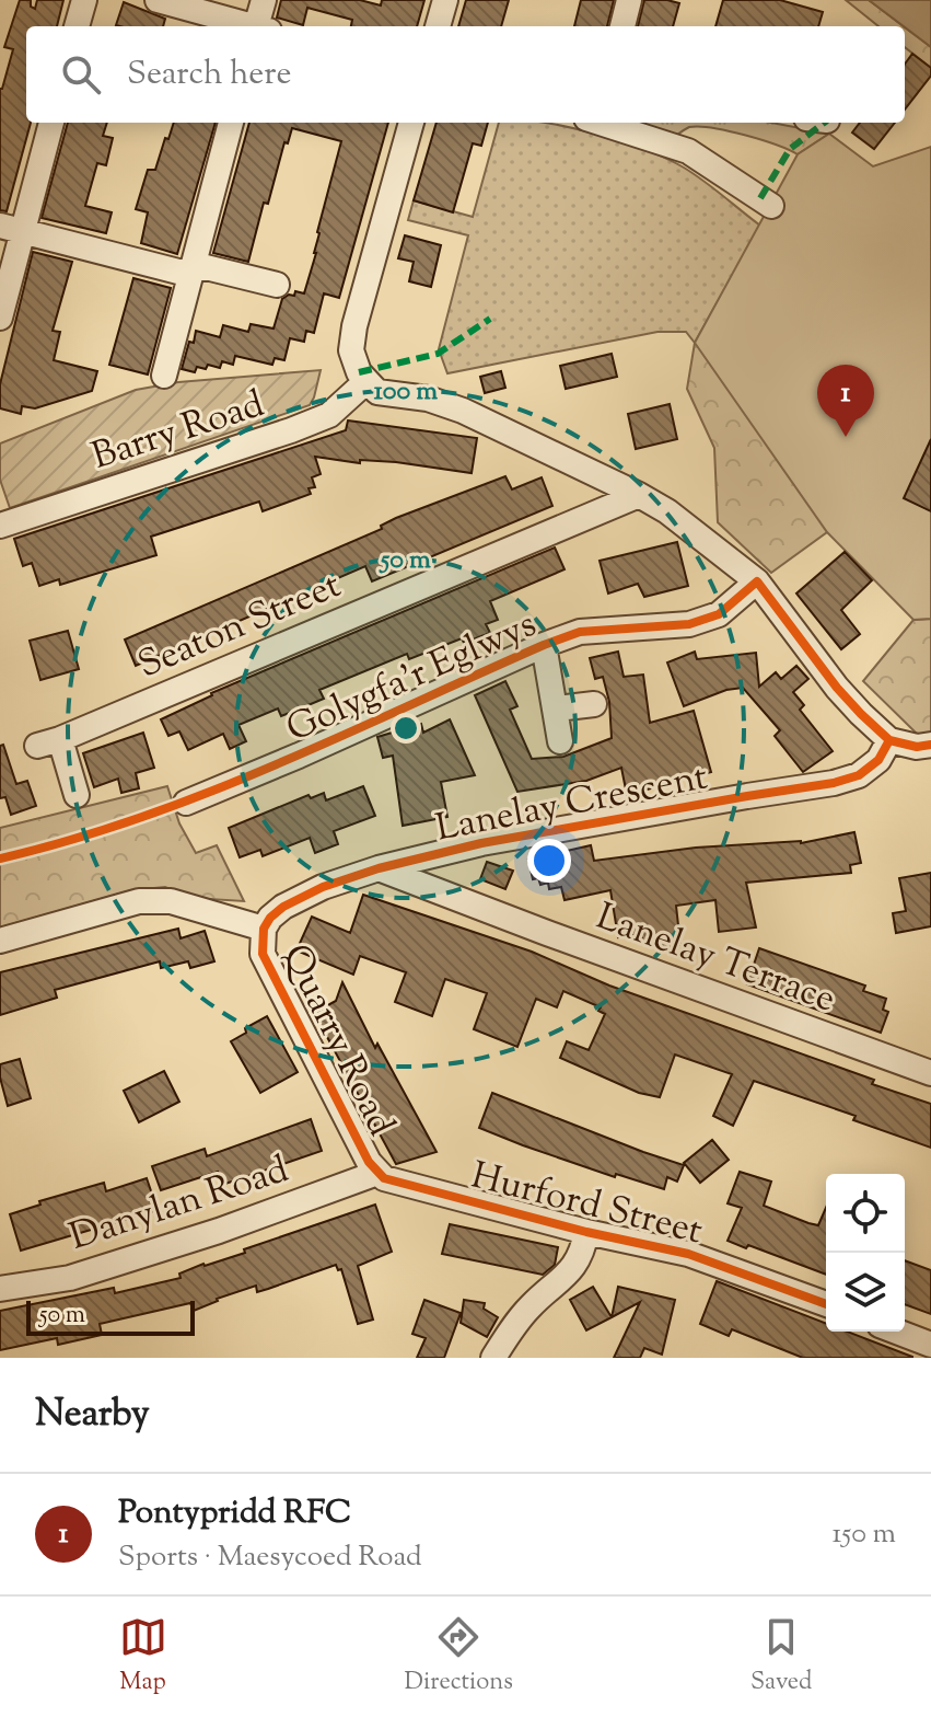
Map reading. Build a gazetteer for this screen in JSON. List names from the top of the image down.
{
  "streets": {
    "street": [
      "Barry Road",
      "Seaton Street",
      "Golygfa'r Eglwys",
      "Lanelay Crescent",
      "Lanelay Terrace",
      "Quarry Road",
      "Danylan Road",
      "Hurford Street"
    ]
  },
  "crossings": [
    ["Lanelay Crescent", "Lanelay Terrace"],
    ["Lanelay Crescent", "Quarry Road"],
    ["Quarry Road", "Danylan Road"],
    ["Quarry Road", "Hurford Street"],
    ["Danylan Road", "Hurford Street"]
  ],
  "scale_bar": "50 m",
  "page": {
    "search": "Search here",
    "pins": "1",
    "scale": "50 m",
    "heading": "Nearby",
    "list": [
      {
        "mark": "1",
        "name": "Pontypridd RFC",
        "note": "Sports · Maesycoed Road",
        "value": "150 m"
      }
    ],
    "nav": ["Map", "Directions", "Saved"]
  },
  "rings": ["100 m", "50 m"]
}
